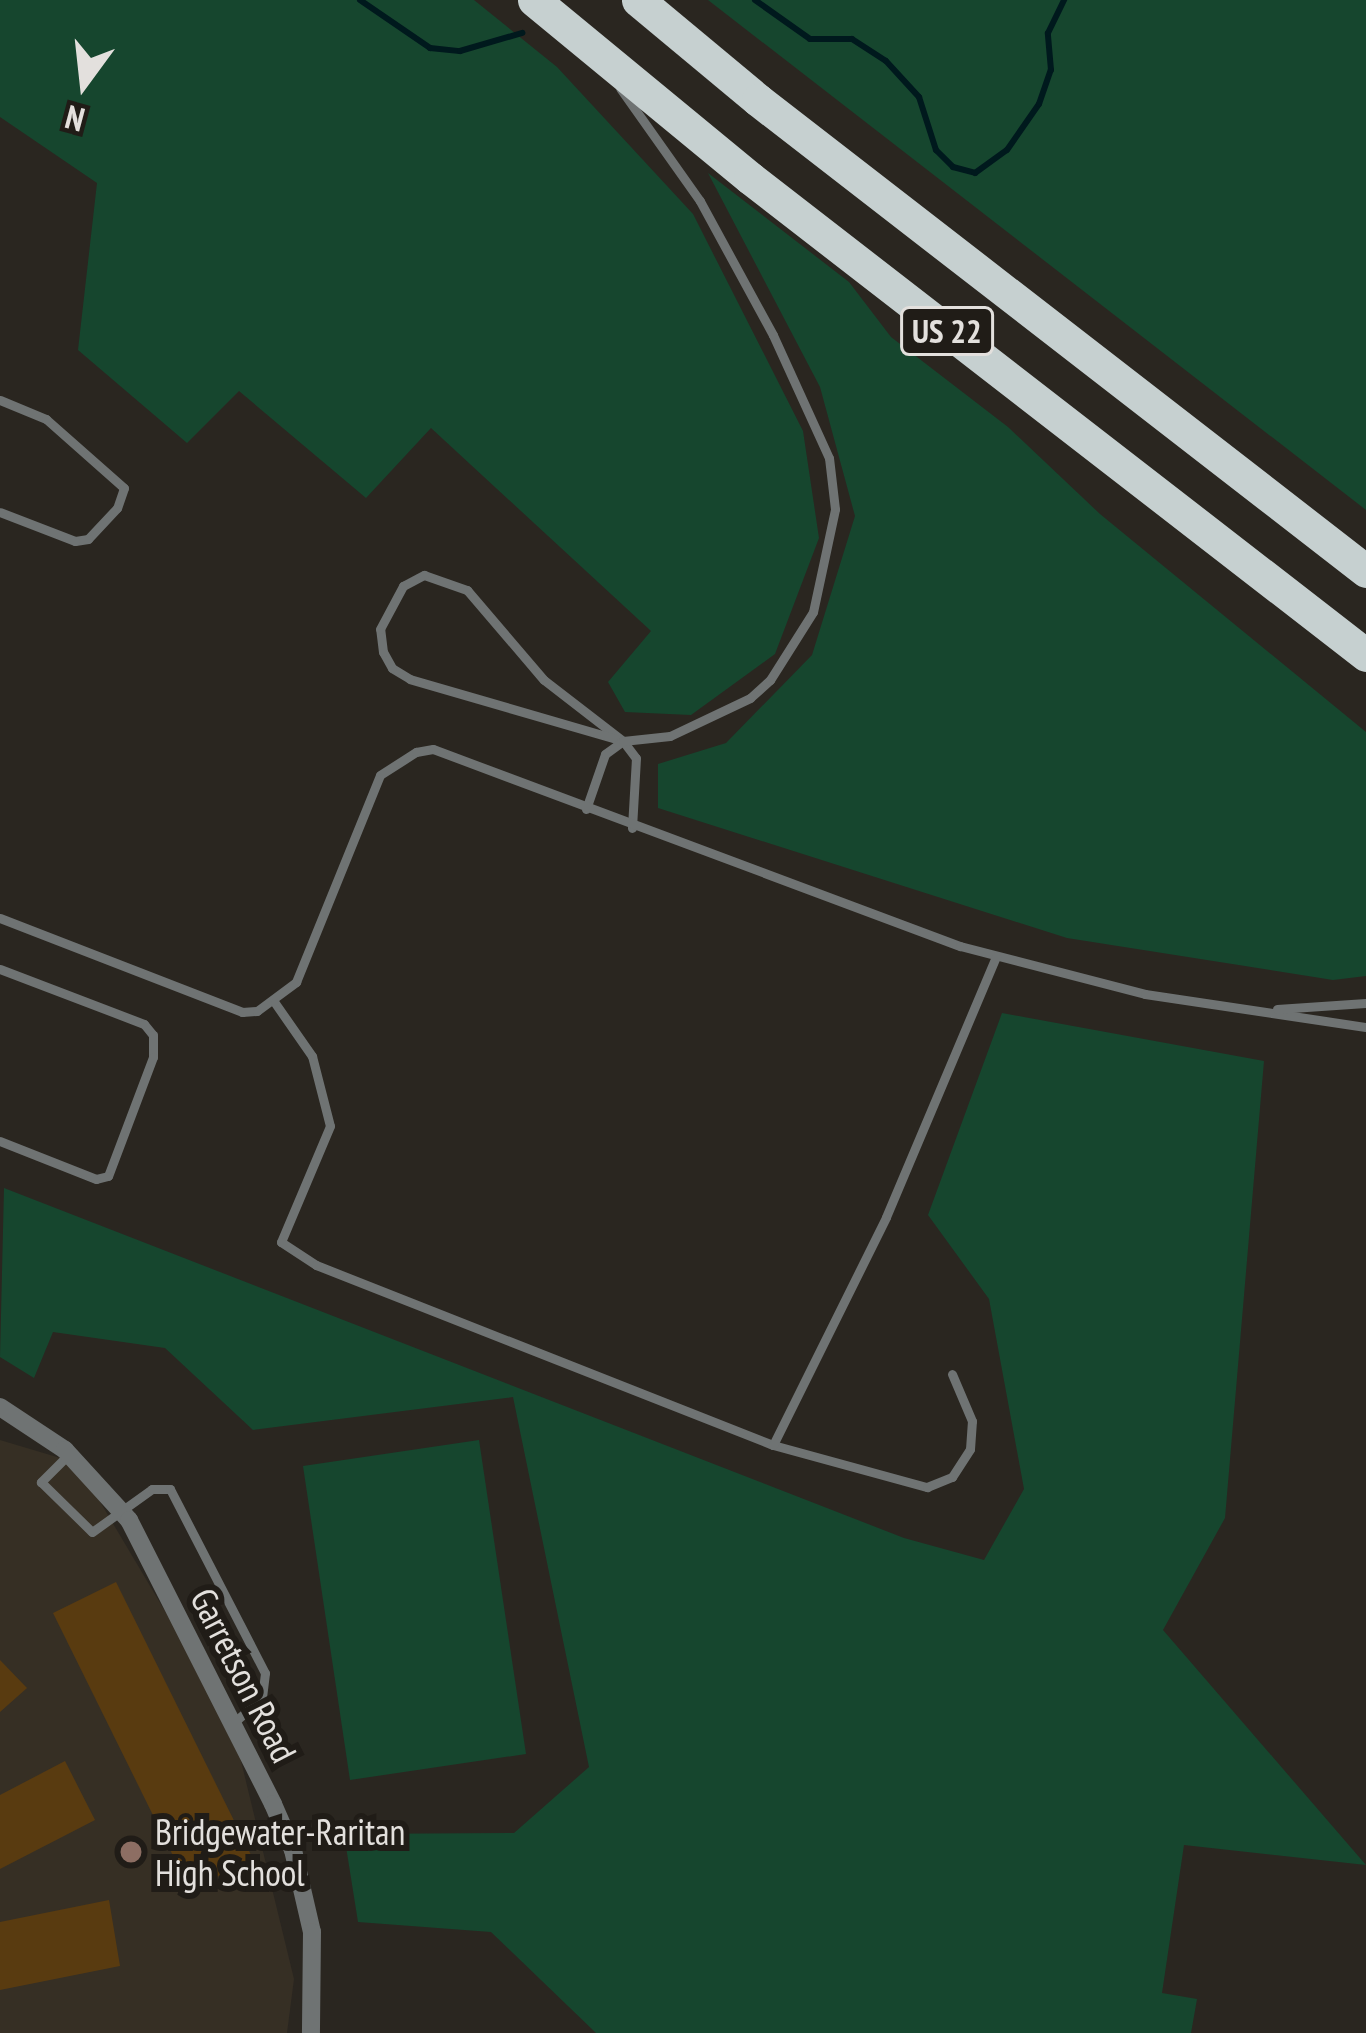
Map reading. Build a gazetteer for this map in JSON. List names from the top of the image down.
{
  "streets": {
    "highway": ["US 22"],
    "street": ["Garretson Road"]
  },
  "places": ["Bridgewater-Raritan High School"],
  "north": "bottom"
}
